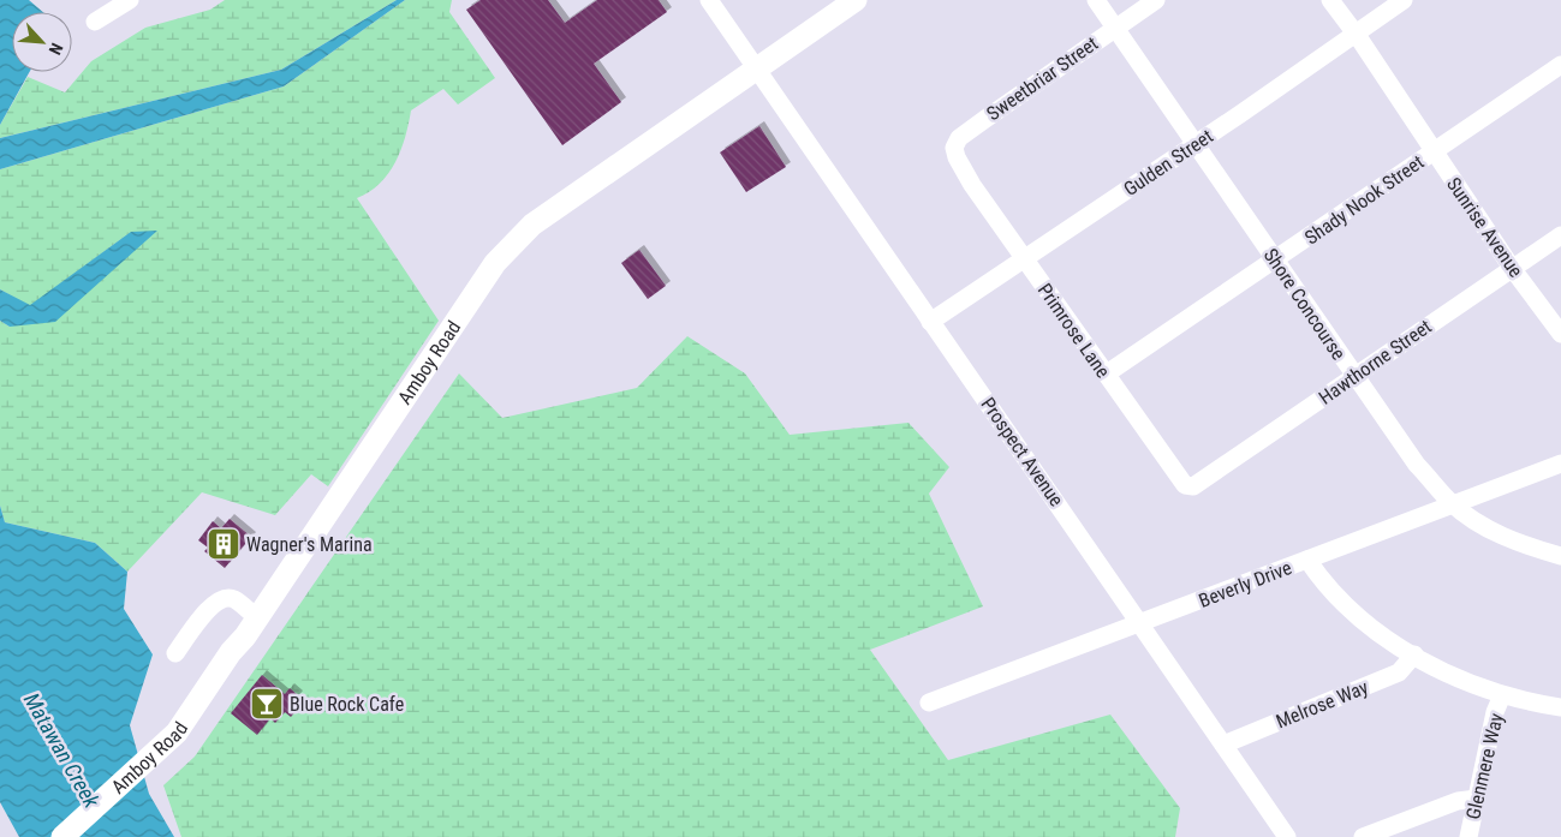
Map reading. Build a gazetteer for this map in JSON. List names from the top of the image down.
{
  "streets": {
    "main road": ["Amboy Road"],
    "street": [
      "Sweetbriar Street",
      "Gulden Street",
      "Shady Nook Street",
      "Sunrise Avenue",
      "Shore Concourse",
      "Primrose Lane",
      "Hawthorne Street",
      "Prospect Avenue",
      "Beverly Drive",
      "Melrose Way",
      "Glenmere Way"
    ]
  },
  "crossings": [
    ["Sweetbriar Street", "Shore Concourse"],
    ["Sweetbriar Street", "Primrose Lane"],
    ["Gulden Street", "Sunrise Avenue"],
    ["Gulden Street", "Shore Concourse"],
    ["Gulden Street", "Primrose Lane"],
    ["Gulden Street", "Prospect Avenue"],
    ["Shady Nook Street", "Sunrise Avenue"],
    ["Shady Nook Street", "Shore Concourse"],
    ["Shady Nook Street", "Primrose Lane"],
    ["Sunrise Avenue", "Hawthorne Street"],
    ["Shore Concourse", "Hawthorne Street"],
    ["Shore Concourse", "Beverly Drive"],
    ["Primrose Lane", "Hawthorne Street"],
    ["Amboy Road", "Prospect Avenue"],
    ["Prospect Avenue", "Beverly Drive"],
    ["Prospect Avenue", "Melrose Way"]
  ],
  "water": ["Matawan Creek"],
  "places": {
    "building": ["Wagner's Marina"],
    "bar": ["Blue Rock Cafe"]
  },
  "north": "bottom right"
}
